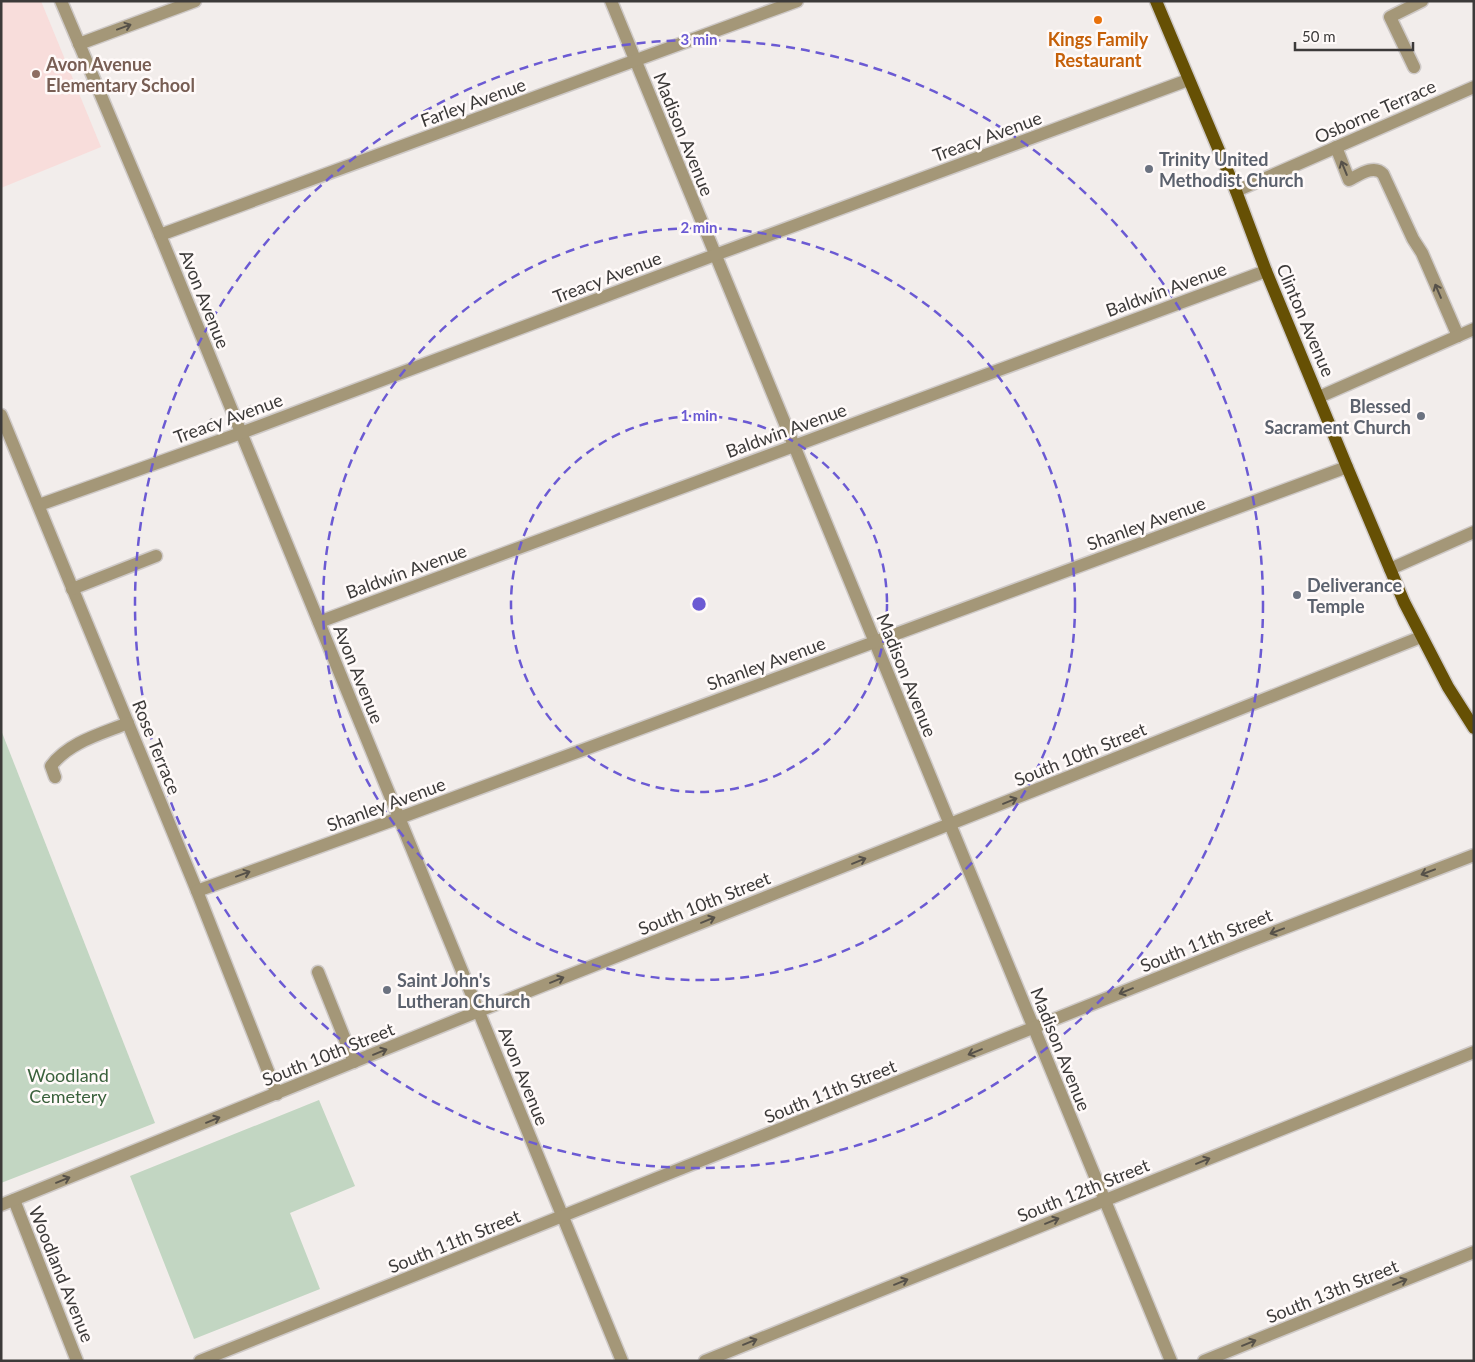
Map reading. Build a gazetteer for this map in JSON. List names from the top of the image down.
{
  "streets": {
    "main road": ["Clinton Avenue"],
    "street": [
      "Farley Avenue",
      "Osborne Terrace",
      "Madison Avenue",
      "Treacy Avenue",
      "Baldwin Avenue",
      "Avon Avenue",
      "Shanley Avenue",
      "Rose Terrace",
      "South 10th Street",
      "South 11th Street",
      "South 12th Street",
      "Woodland Avenue",
      "South 13th Street"
    ]
  },
  "crossings": [
    ["Farley Avenue", "Madison Avenue"],
    ["Farley Avenue", "Avon Avenue"],
    ["Osborne Terrace", "Clinton Avenue"],
    ["Madison Avenue", "Treacy Avenue"],
    ["Madison Avenue", "Baldwin Avenue"],
    ["Madison Avenue", "Shanley Avenue"],
    ["Madison Avenue", "South 10th Street"],
    ["Madison Avenue", "South 11th Street"],
    ["Madison Avenue", "South 12th Street"],
    ["Treacy Avenue", "Avon Avenue"],
    ["Treacy Avenue", "Clinton Avenue"],
    ["Treacy Avenue", "Rose Terrace"],
    ["Baldwin Avenue", "Avon Avenue"],
    ["Baldwin Avenue", "Clinton Avenue"],
    ["Avon Avenue", "Shanley Avenue"],
    ["Avon Avenue", "South 10th Street"],
    ["Avon Avenue", "South 11th Street"],
    ["Clinton Avenue", "Shanley Avenue"],
    ["Clinton Avenue", "South 10th Street"],
    ["Shanley Avenue", "Rose Terrace"],
    ["Rose Terrace", "South 10th Street"],
    ["South 10th Street", "Woodland Avenue"]
  ],
  "one_way": [
    "South 10th Street",
    "South 11th Street",
    "South 12th Street",
    "South 13th Street"
  ],
  "parks": ["Woodland Cemetery"],
  "places": [
    "Kings Family Restaurant",
    "Avon Avenue Elementary School",
    "Trinity United Methodist Church",
    "Blessed Sacrament Church",
    "Deliverance Temple",
    "Saint John's Lutheran Church"
  ],
  "scale_bar": "50 m",
  "rings": ["3 min", "2 min", "1 min"]
}
